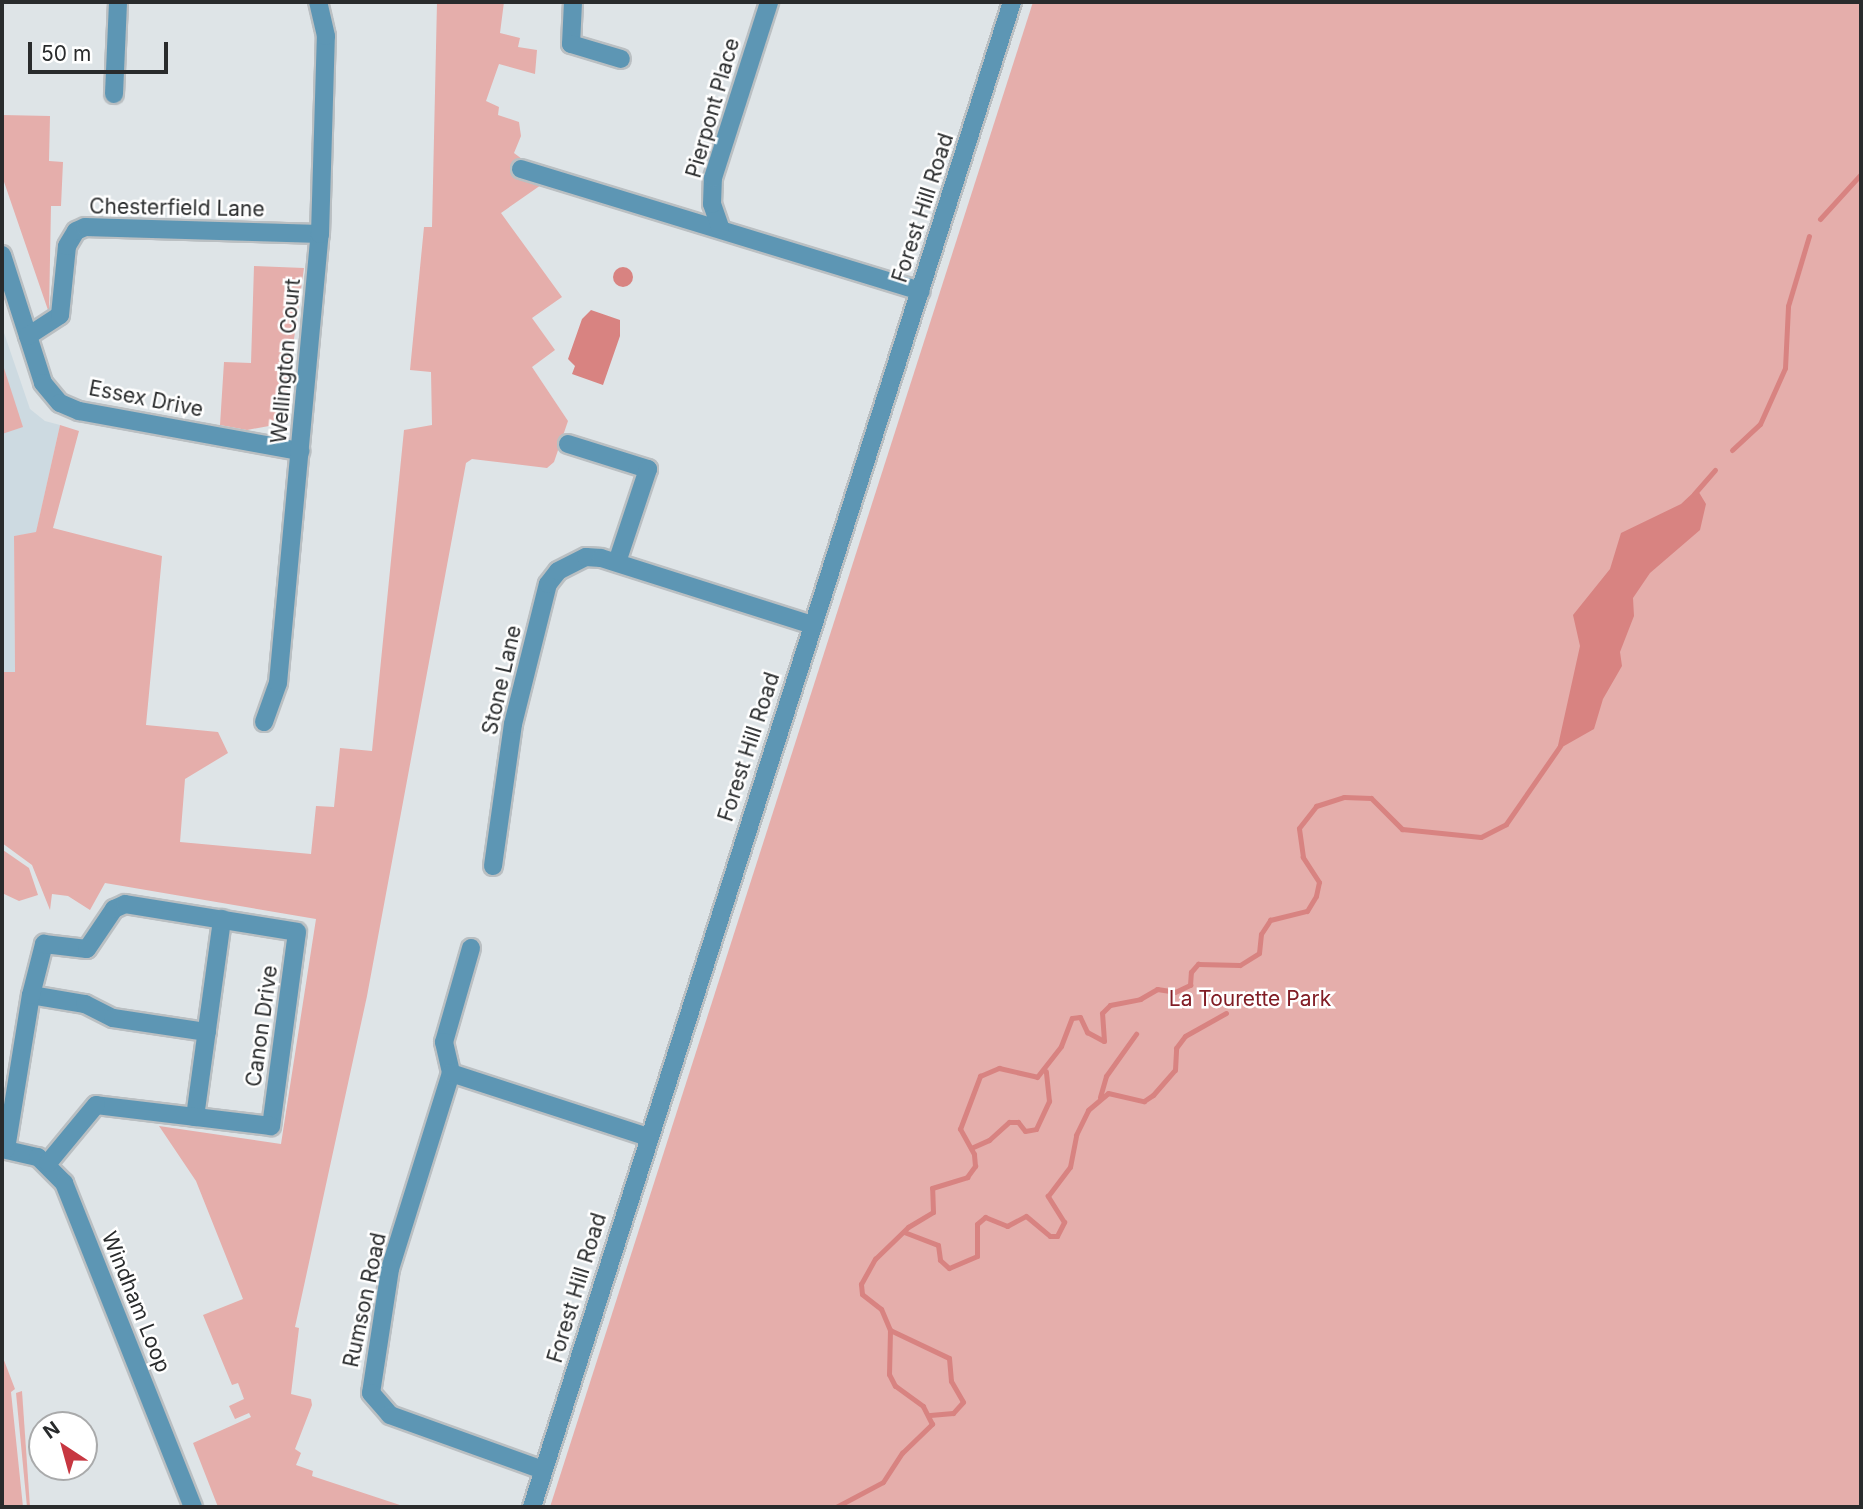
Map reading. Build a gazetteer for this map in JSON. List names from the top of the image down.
{
  "streets": {
    "street": [
      "Pierpont Place",
      "Chesterfield Lane",
      "Forest Hill Road",
      "Wellington Court",
      "Essex Drive",
      "Stone Lane",
      "Canon Drive",
      "Rumson Road",
      "Windham Loop"
    ]
  },
  "crossings": [
    ["Chesterfield Lane", "Wellington Court"],
    ["Chesterfield Lane", "Essex Drive"],
    ["Forest Hill Road", "Stone Lane"],
    ["Forest Hill Road", "Rumson Road"],
    ["Wellington Court", "Essex Drive"],
    ["Canon Drive", "Windham Loop"]
  ],
  "parks": ["La Tourette Park"],
  "scale_bar": "50 m",
  "north": "top left"
}
